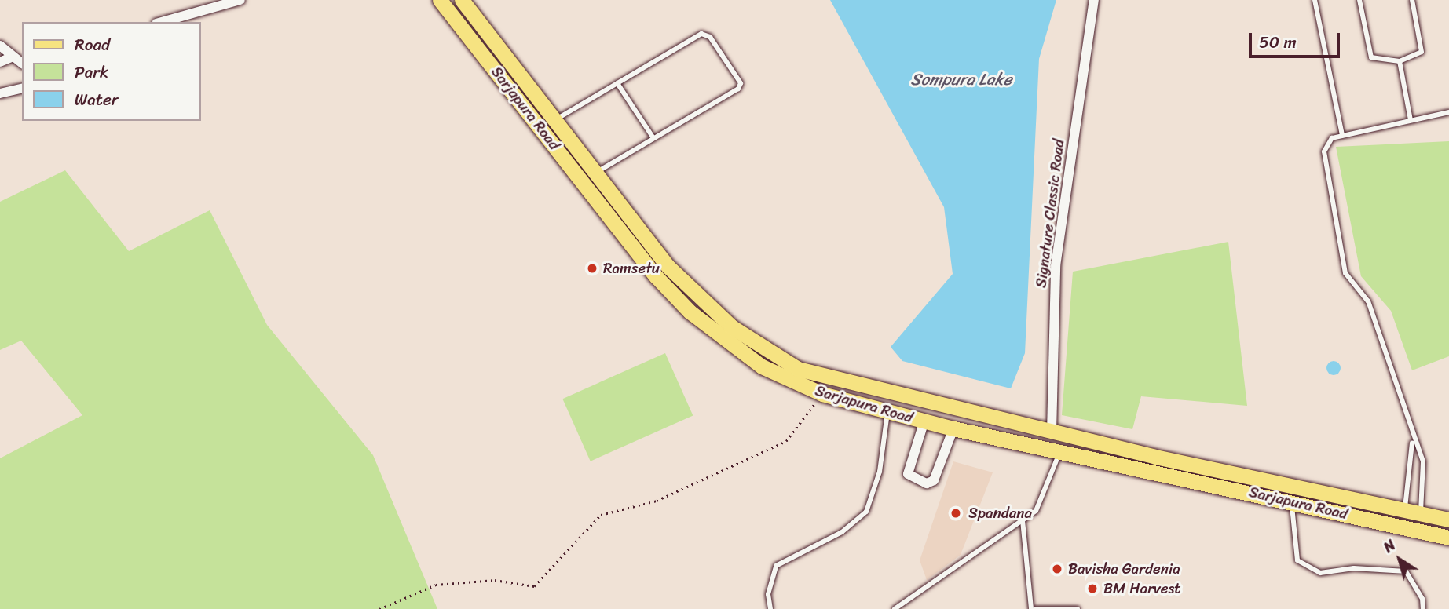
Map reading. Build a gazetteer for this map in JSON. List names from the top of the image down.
{
  "streets": {
    "main road": ["Sarjapura Road"],
    "street": ["Signature Classic Road"]
  },
  "crossings": [
    ["Sarjapura Road", "Signature Classic Road"]
  ],
  "water": ["Sompura Lake"],
  "places": [
    "Ramsetu",
    "Spandana",
    "Bavisha Gardenia",
    "BM Harvest"
  ],
  "legend": ["Road", "Park", "Water"],
  "scale_bar": "50 m",
  "north": "top left"
}
